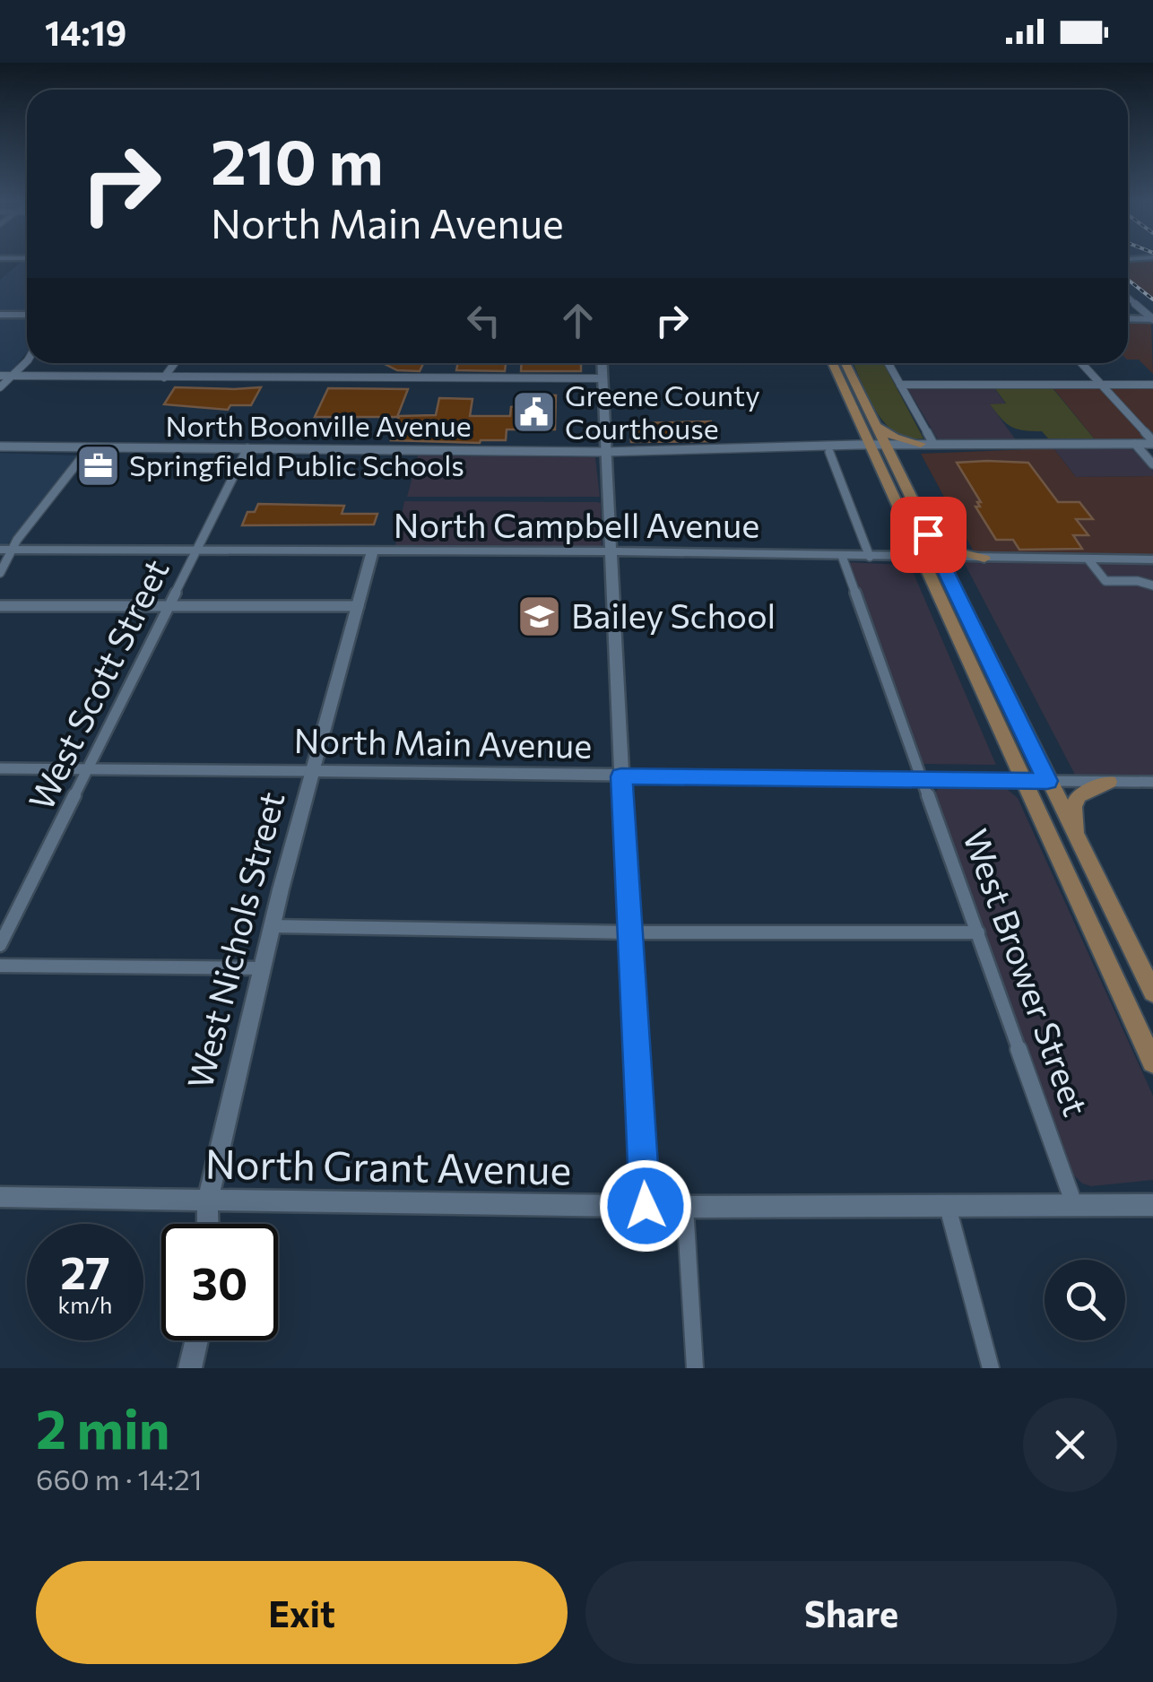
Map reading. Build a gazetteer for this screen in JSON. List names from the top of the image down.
{
  "streets": {
    "main road": [
      "North Campbell Avenue",
      "North Main Avenue",
      "West Nichols Street",
      "North Grant Avenue"
    ],
    "street": ["North Boonville Avenue", "West Scott Street", "West Brower Street"]
  },
  "crossings": [
    ["North Boonville Avenue", "West Scott Street"],
    ["North Campbell Avenue", "West Scott Street"],
    ["North Campbell Avenue", "West Nichols Street"],
    ["North Campbell Avenue", "West Brower Street"],
    ["West Scott Street", "North Main Avenue"],
    ["North Main Avenue", "West Nichols Street"],
    ["North Main Avenue", "West Brower Street"],
    ["West Nichols Street", "North Grant Avenue"],
    ["West Brower Street", "North Grant Avenue"]
  ],
  "places": {
    "public building": ["Greene County Courthouse"],
    "office": ["Springfield Public Schools"],
    "school or university": ["Bailey School"]
  },
  "page": {
    "status": "14:19",
    "turn": ["210 m", "North Main Avenue"],
    "speed": "27 km/h",
    "limit": "30",
    "heading": ["2 min", "660 m · 14:21"],
    "buttons": ["Exit", "Share"]
  }
}
